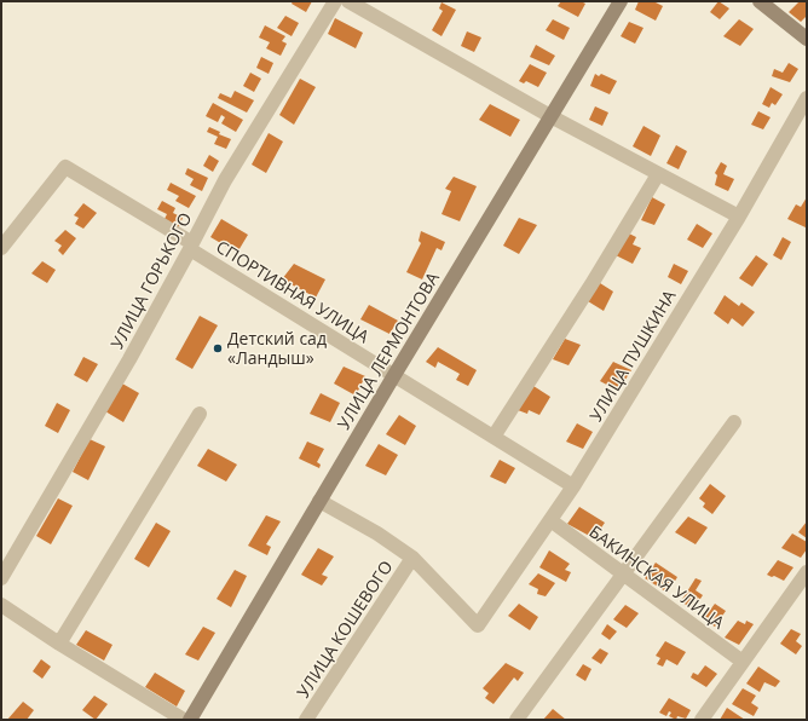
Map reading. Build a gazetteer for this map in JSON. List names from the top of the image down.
{
  "streets": {
    "street": [
      "УЛИЦА ГОРЬКОГО",
      "СПОРТИВНАЯ УЛИЦА",
      "УЛИЦА ЛЕРМОНТОВА",
      "УЛИЦА ПУШКИНА",
      "БАКИНСКАЯ УЛИЦА",
      "УЛИЦА КОШЕВОГО"
    ]
  },
  "crossings": [
    ["УЛИЦА ГОРЬКОГО", "СПОРТИВНАЯ УЛИЦА"],
    ["СПОРТИВНАЯ УЛИЦА", "УЛИЦА ЛЕРМОНТОВА"],
    ["СПОРТИВНАЯ УЛИЦА", "УЛИЦА ПУШКИНА"],
    ["УЛИЦА ПУШКИНА", "БАКИНСКАЯ УЛИЦА"],
    ["УЛИЦА ПУШКИНА", "УЛИЦА КОШЕВОГО"]
  ],
  "places": ["Детский сад «Ландыш»"]
}
